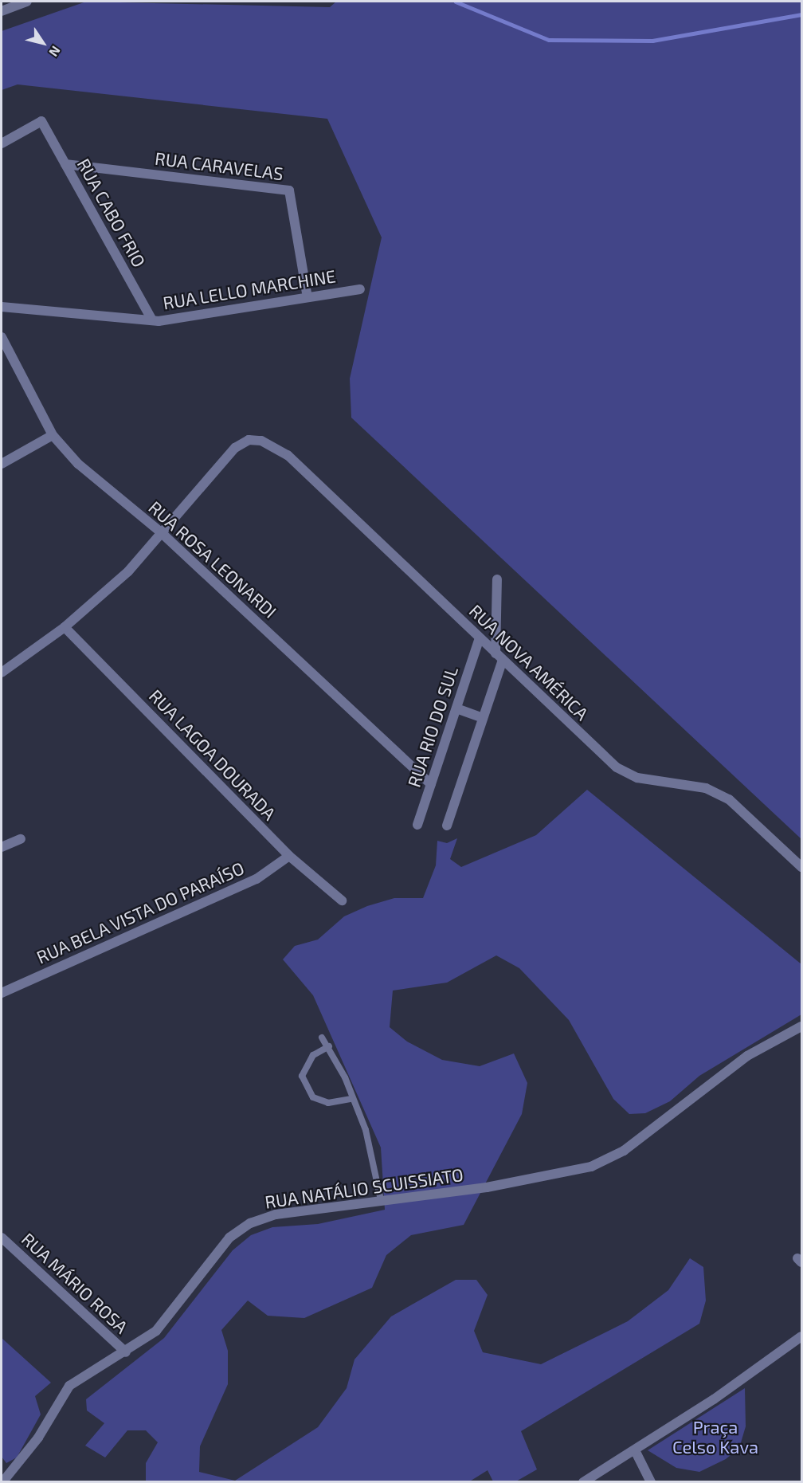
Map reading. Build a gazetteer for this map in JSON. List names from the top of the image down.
{
  "streets": {
    "street": [
      "RUA CARAVELAS",
      "RUA CABO FRIO",
      "RUA LELLO MARCHINE",
      "RUA ROSA LEONARDI",
      "RUA NOVA AMÉRICA",
      "RUA RIO DO SUL",
      "RUA LAGOA DOURADA",
      "RUA BELA VISTA DO PARAÍSO",
      "RUA NATÁLIO SCUISSIATO",
      "RUA MÁRIO ROSA"
    ]
  },
  "crossings": [
    ["RUA CARAVELAS", "RUA CABO FRIO"],
    ["RUA CARAVELAS", "RUA LELLO MARCHINE"],
    ["RUA CABO FRIO", "RUA LELLO MARCHINE"],
    ["RUA ROSA LEONARDI", "RUA NOVA AMÉRICA"],
    ["RUA ROSA LEONARDI", "RUA RIO DO SUL"],
    ["RUA NOVA AMÉRICA", "RUA RIO DO SUL"],
    ["RUA LAGOA DOURADA", "RUA BELA VISTA DO PARAÍSO"],
    ["RUA NATÁLIO SCUISSIATO", "RUA MÁRIO ROSA"]
  ],
  "parks": ["Praça Celso Kava"],
  "north": "bottom right"
}
